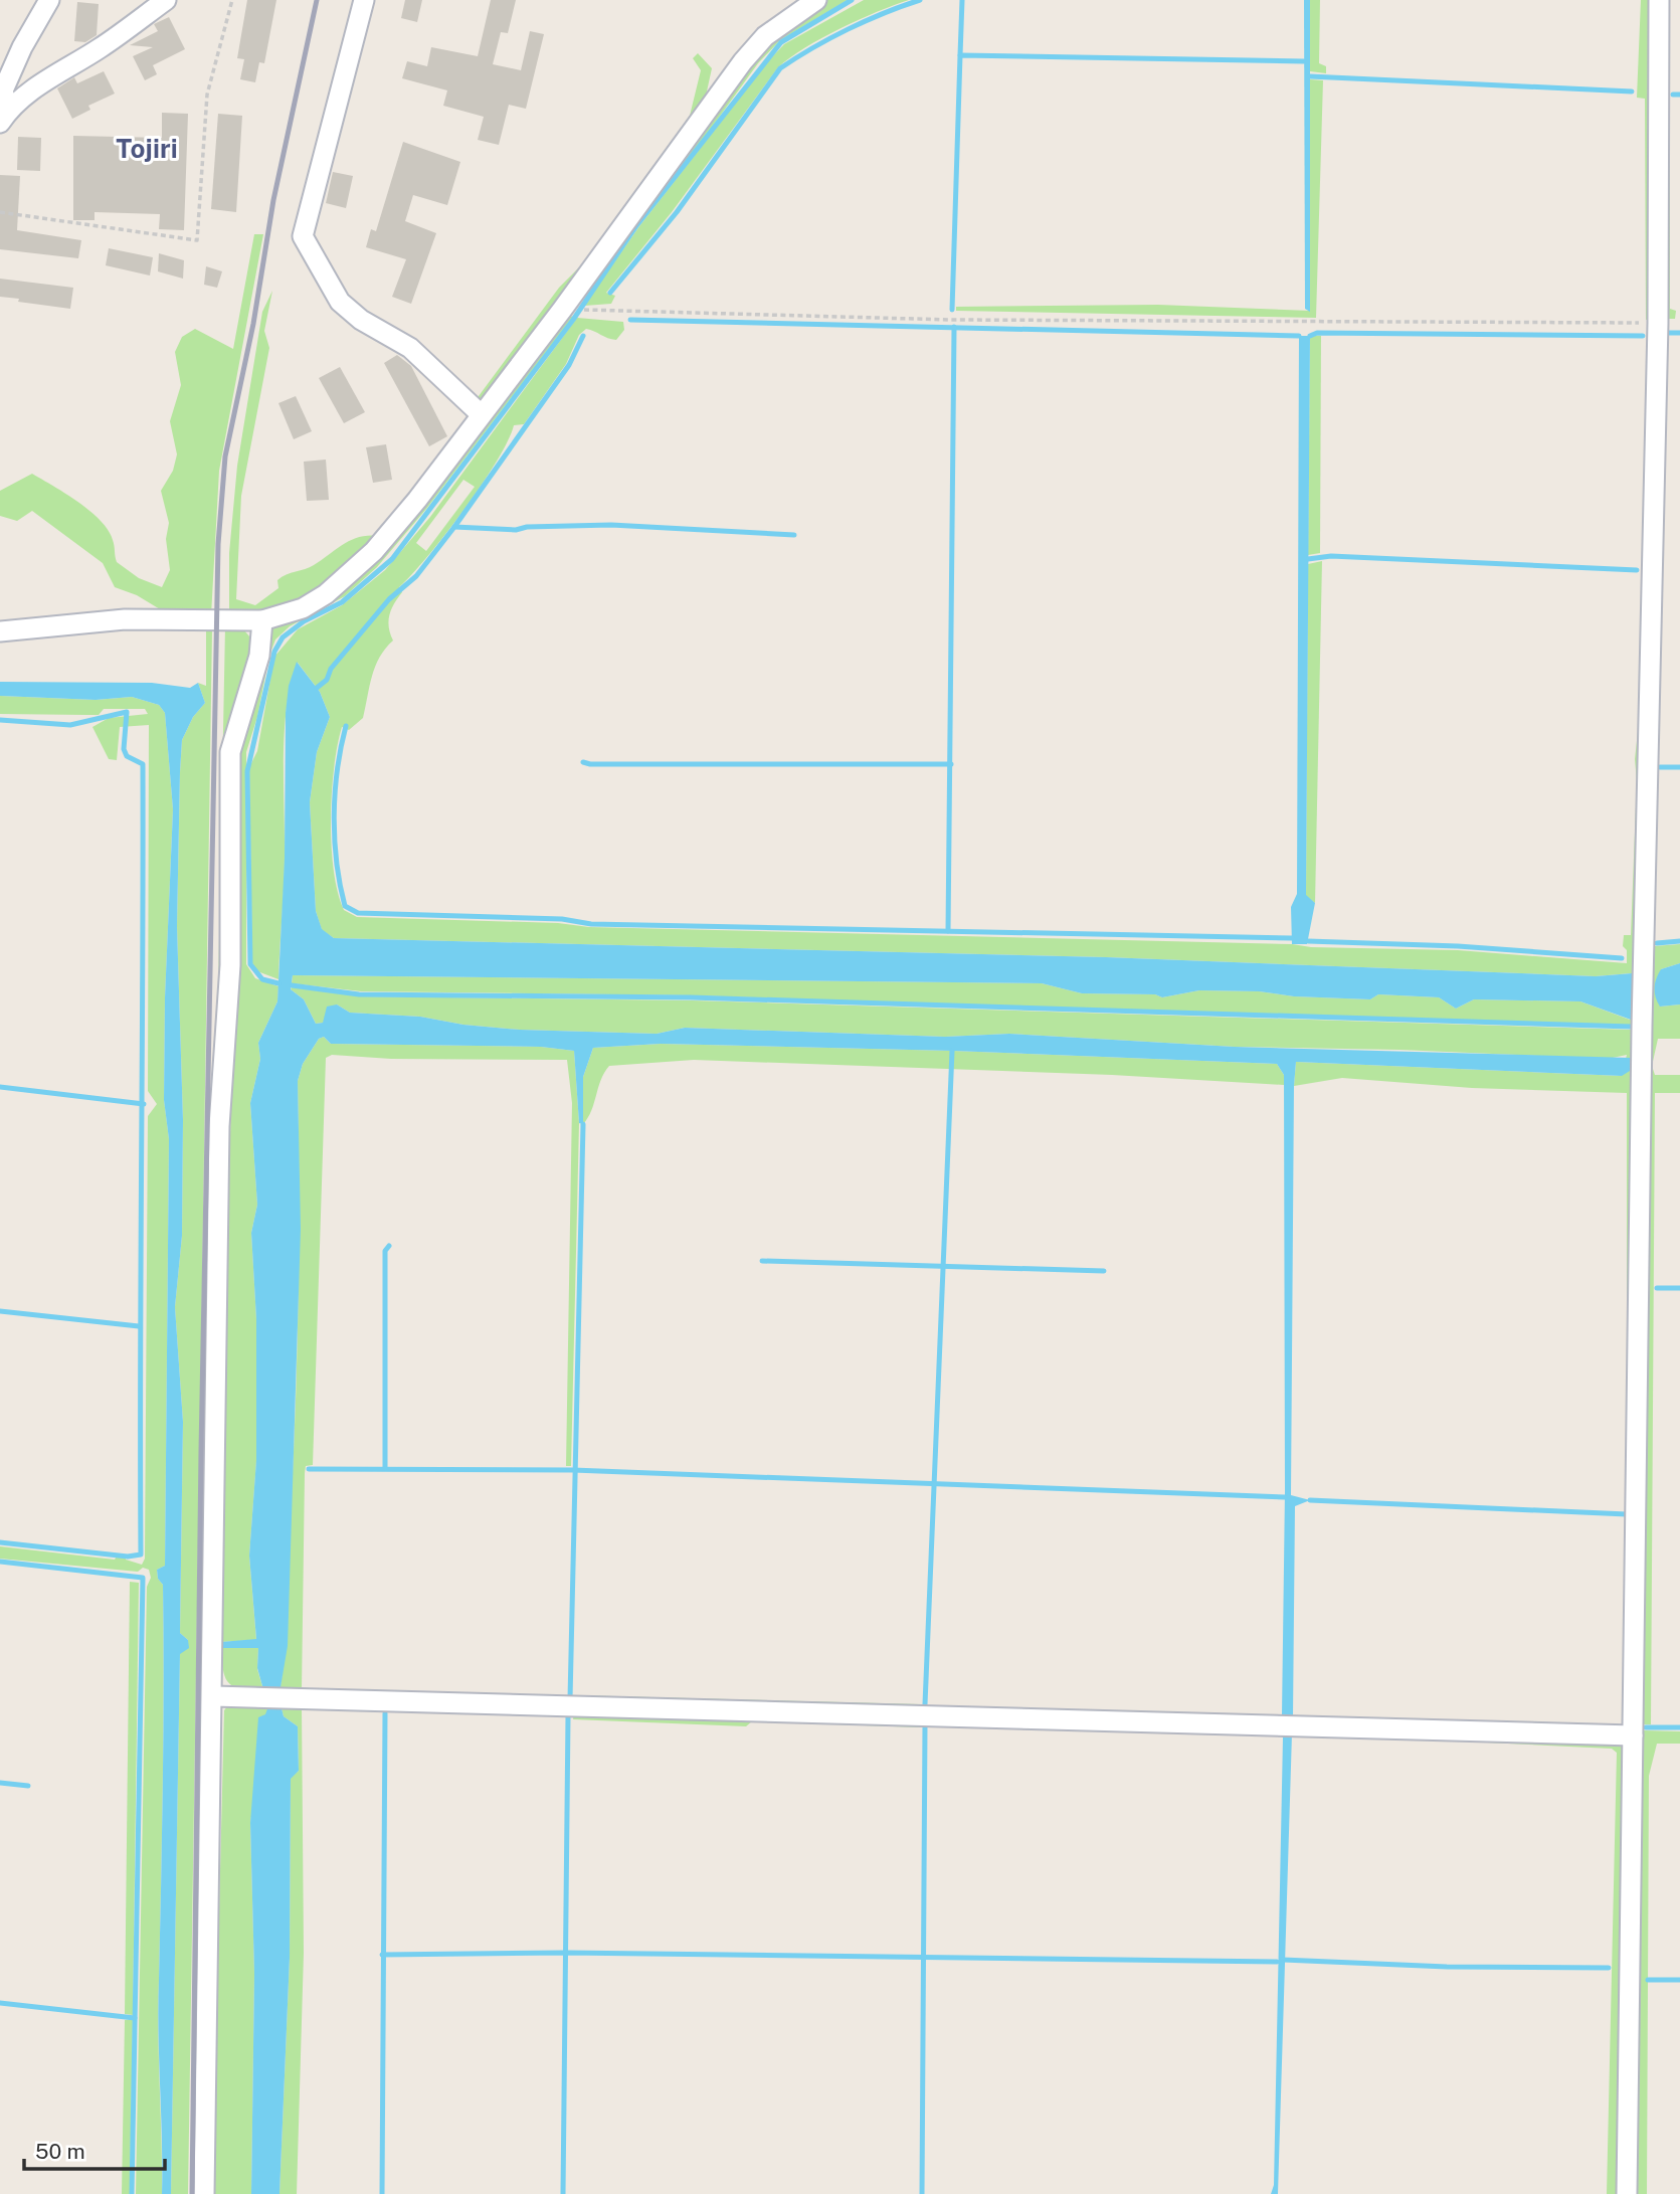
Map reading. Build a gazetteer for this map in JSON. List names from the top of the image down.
{
  "districts": ["Tojiri"],
  "scale_bar": "50 m"
}
